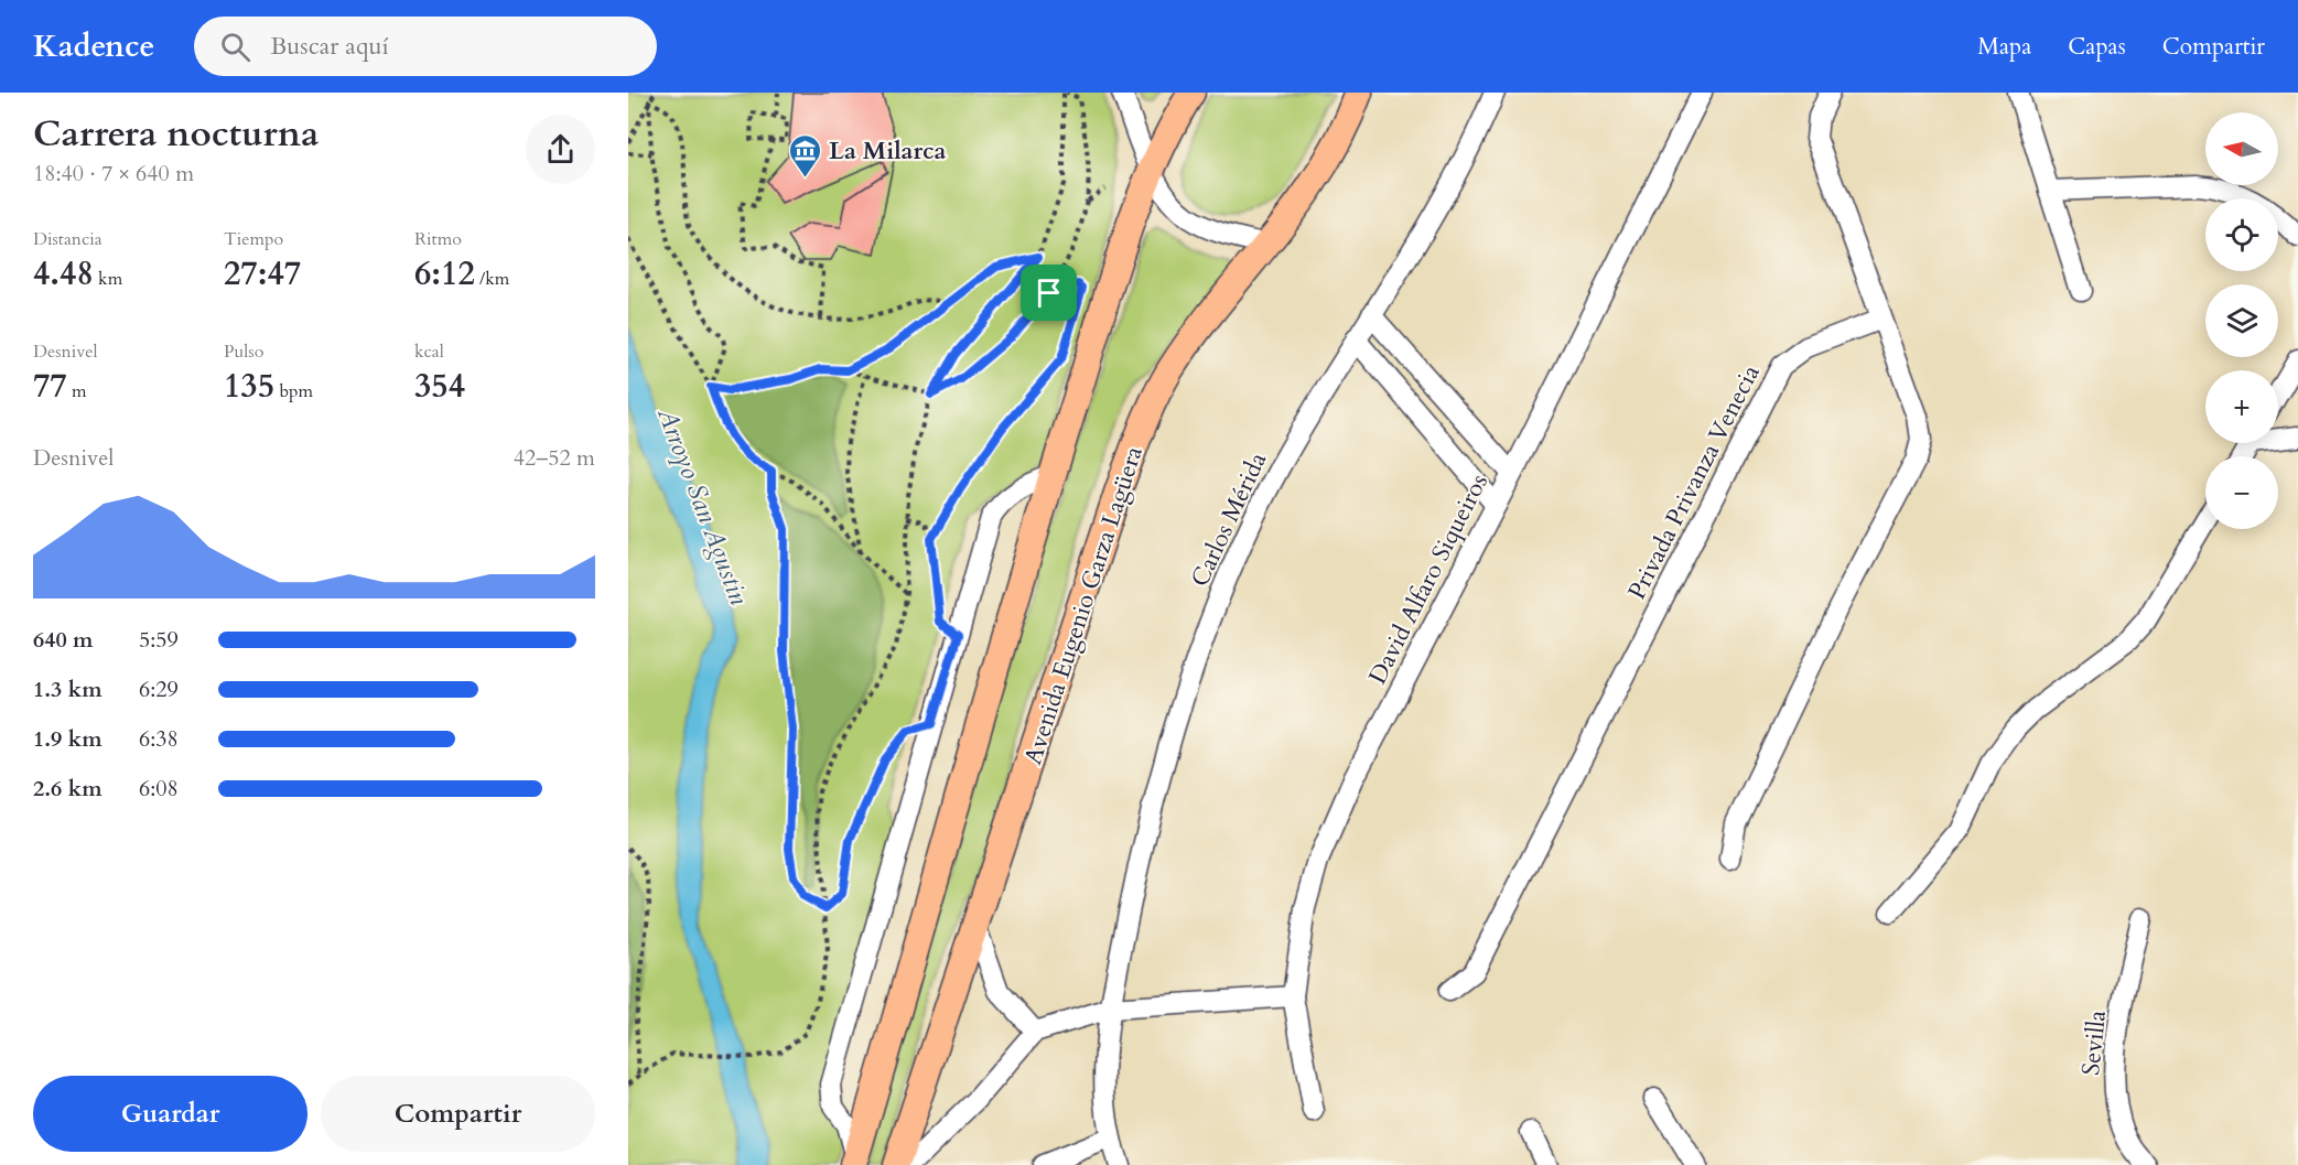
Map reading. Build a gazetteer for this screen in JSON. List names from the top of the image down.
{
  "streets": {
    "main road": ["Avenida Eugenio Garza Lagüera"],
    "street": [
      "Privada Privanza Venecia",
      "Carlos Mérida",
      "David Alfaro Siqueiros",
      "Sevilla"
    ]
  },
  "water": ["Arroyo San Agustin"],
  "places": {
    "museum": ["La Milarca"]
  },
  "north": "left",
  "page": {
    "header": "Kadence",
    "search": "Buscar aquí",
    "nav": ["Mapa", "Capas", "Compartir"],
    "heading": ["Carrera nocturna", "18:40 · 7 × 640 m"],
    "map_buttons": ["+", "−"],
    "stats": [
      ["Distancia", "4.48 km"],
      ["Tiempo", "27:47"],
      ["Ritmo", "6:12 /km"],
      ["Desnivel", "77 m"],
      ["Pulso", "135 bpm"],
      ["kcal", "354"]
    ],
    "chart": ["Desnivel", "42–52 m"],
    "list": [
      {
        "name": "640 m",
        "note": "5:59"
      },
      {
        "name": "1.3 km",
        "note": "6:29"
      },
      {
        "name": "1.9 km",
        "note": "6:38"
      },
      {
        "name": "2.6 km",
        "note": "6:08"
      }
    ],
    "buttons": ["Guardar", "Compartir"]
  }
}
